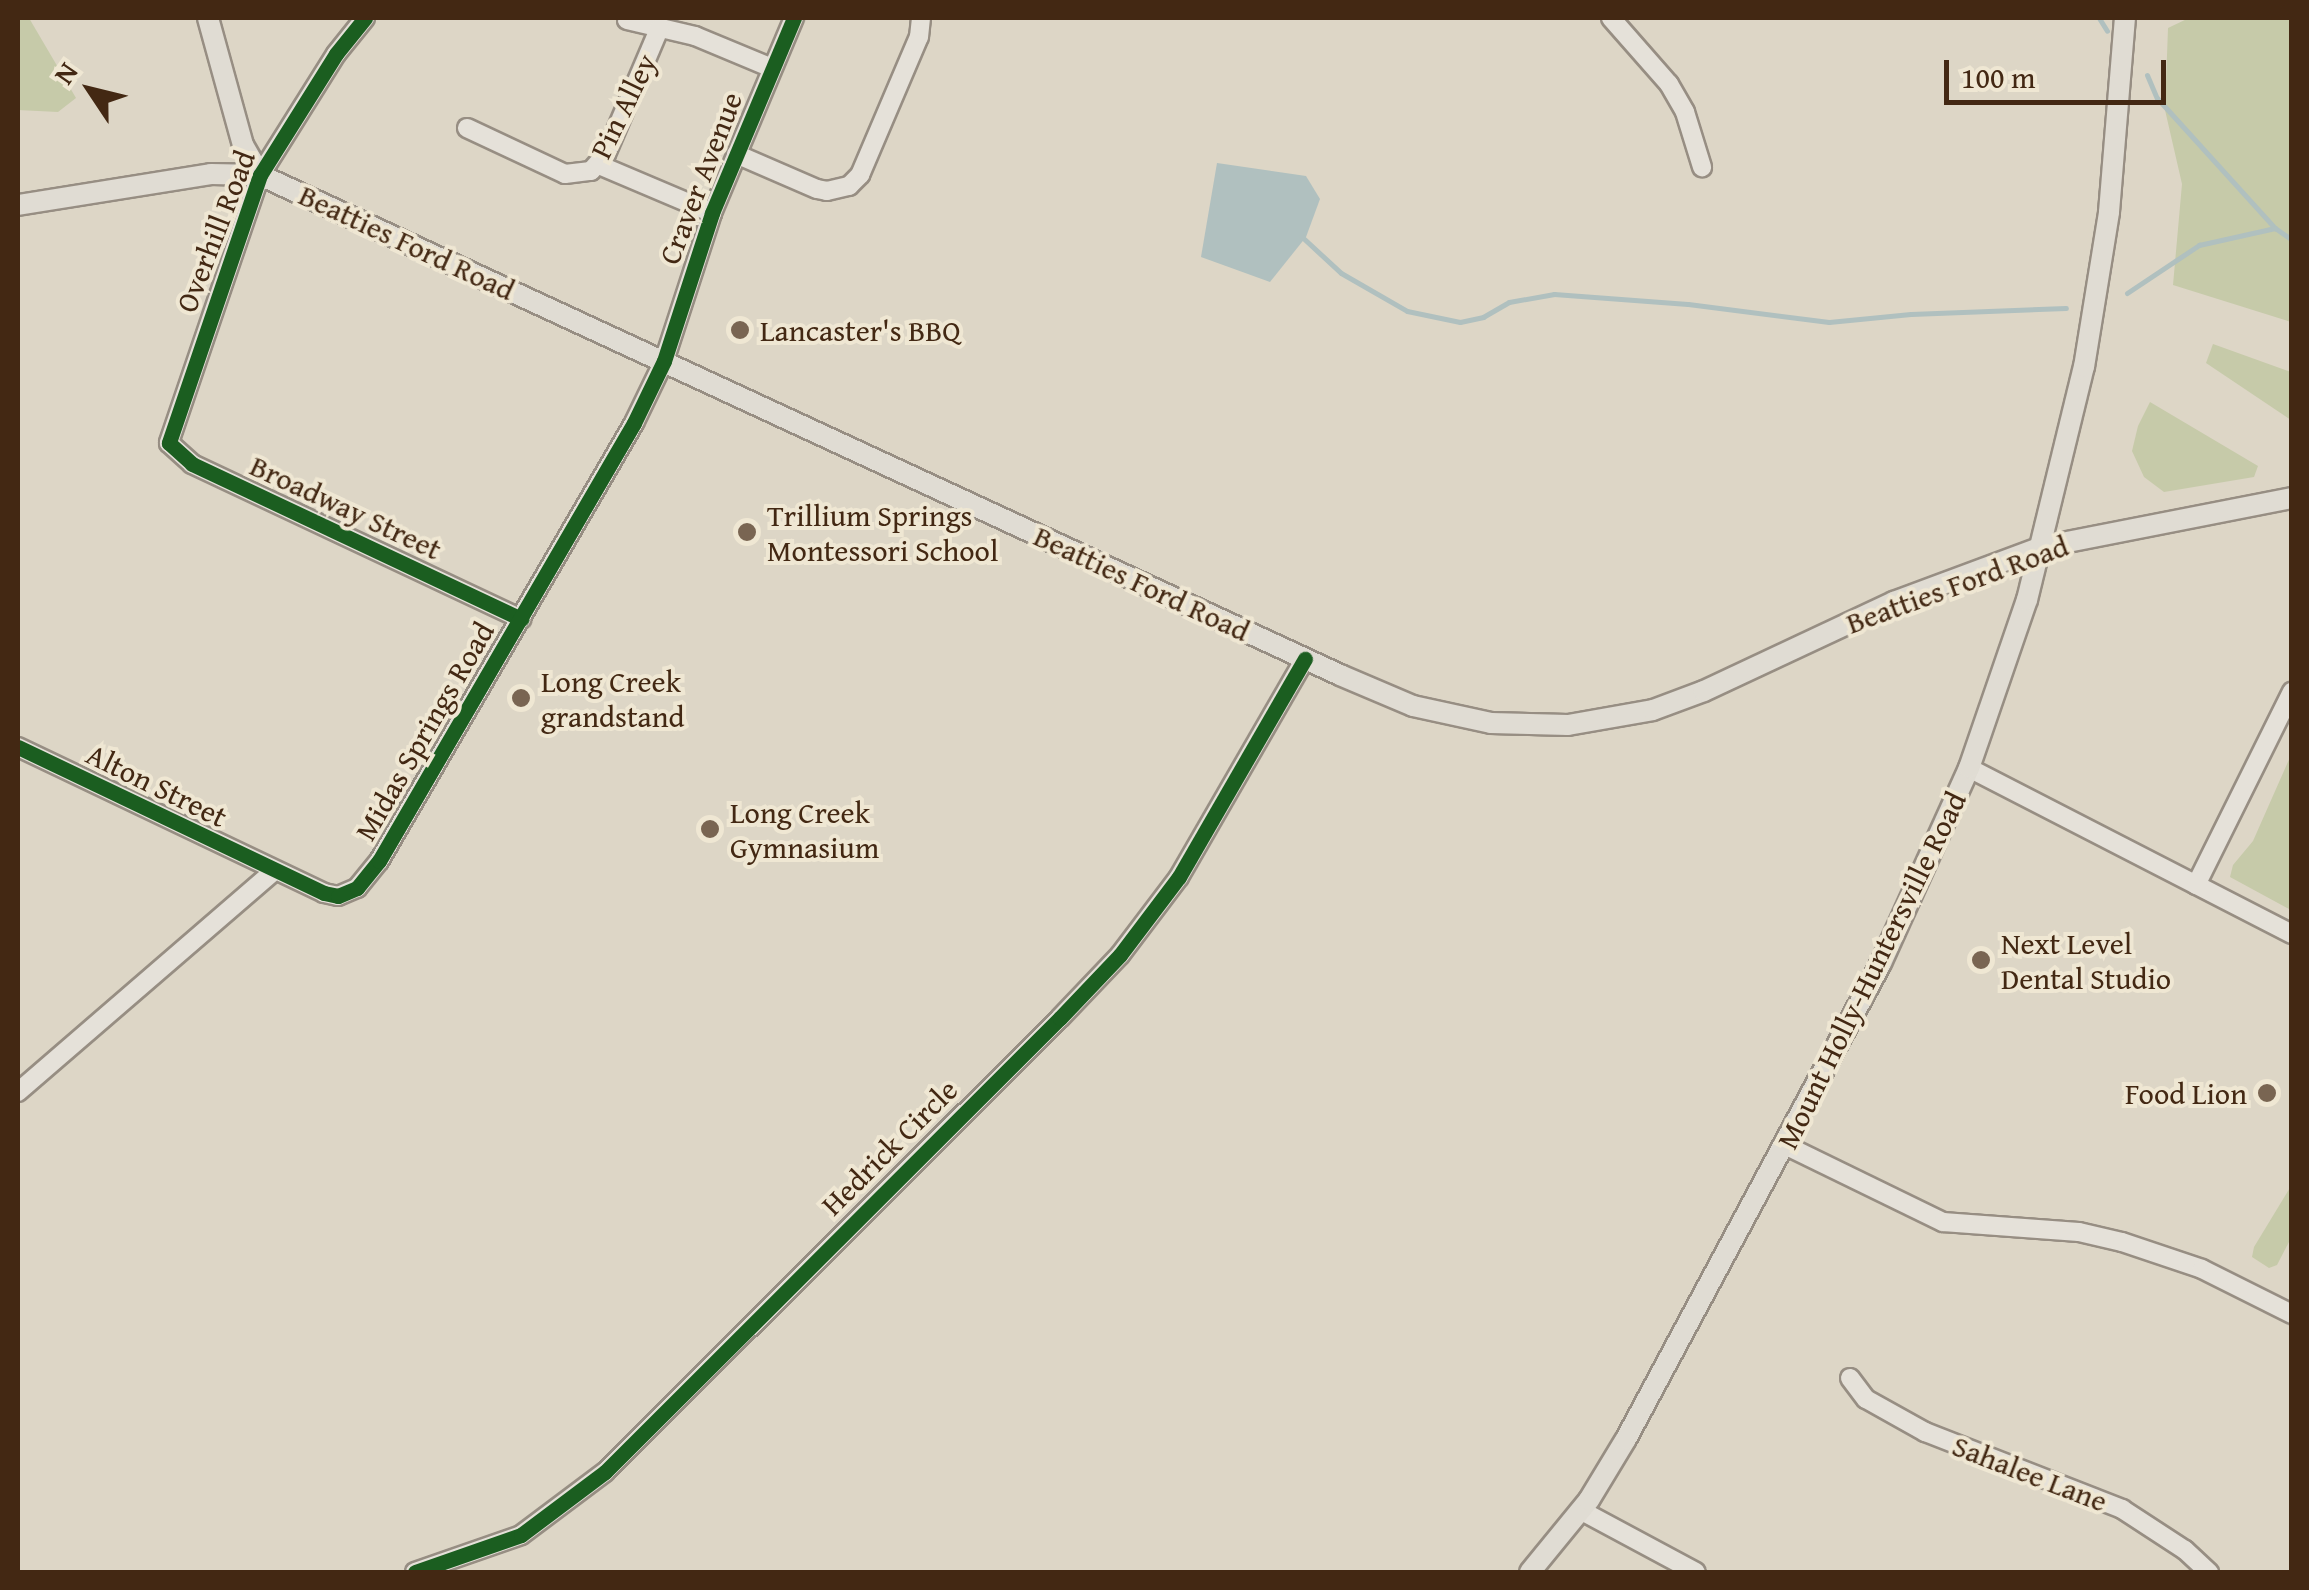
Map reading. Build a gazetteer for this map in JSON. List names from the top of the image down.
{
  "streets": {
    "main road": ["Beatties Ford Road", "Mount Holly-Huntersville Road"],
    "street": [
      "Pin Alley",
      "Craver Avenue",
      "Overhill Road",
      "Broadway Street",
      "Midas Springs Road",
      "Alton Street",
      "Hedrick Circle",
      "Sahalee Lane"
    ]
  },
  "crossings": [
    ["Craver Avenue", "Beatties Ford Road"],
    ["Craver Avenue", "Midas Springs Road"],
    ["Overhill Road", "Beatties Ford Road"],
    ["Overhill Road", "Broadway Street"],
    ["Beatties Ford Road", "Midas Springs Road"],
    ["Beatties Ford Road", "Mount Holly-Huntersville Road"],
    ["Beatties Ford Road", "Hedrick Circle"],
    ["Broadway Street", "Midas Springs Road"],
    ["Midas Springs Road", "Alton Street"]
  ],
  "places": [
    "Lancaster's BBQ",
    "Trillium Springs Montessori School",
    "Long Creek grandstand",
    "Long Creek Gymnasium",
    "Next Level Dental Studio",
    "Food Lion"
  ],
  "scale_bar": "100 m",
  "north": "top left"
}
